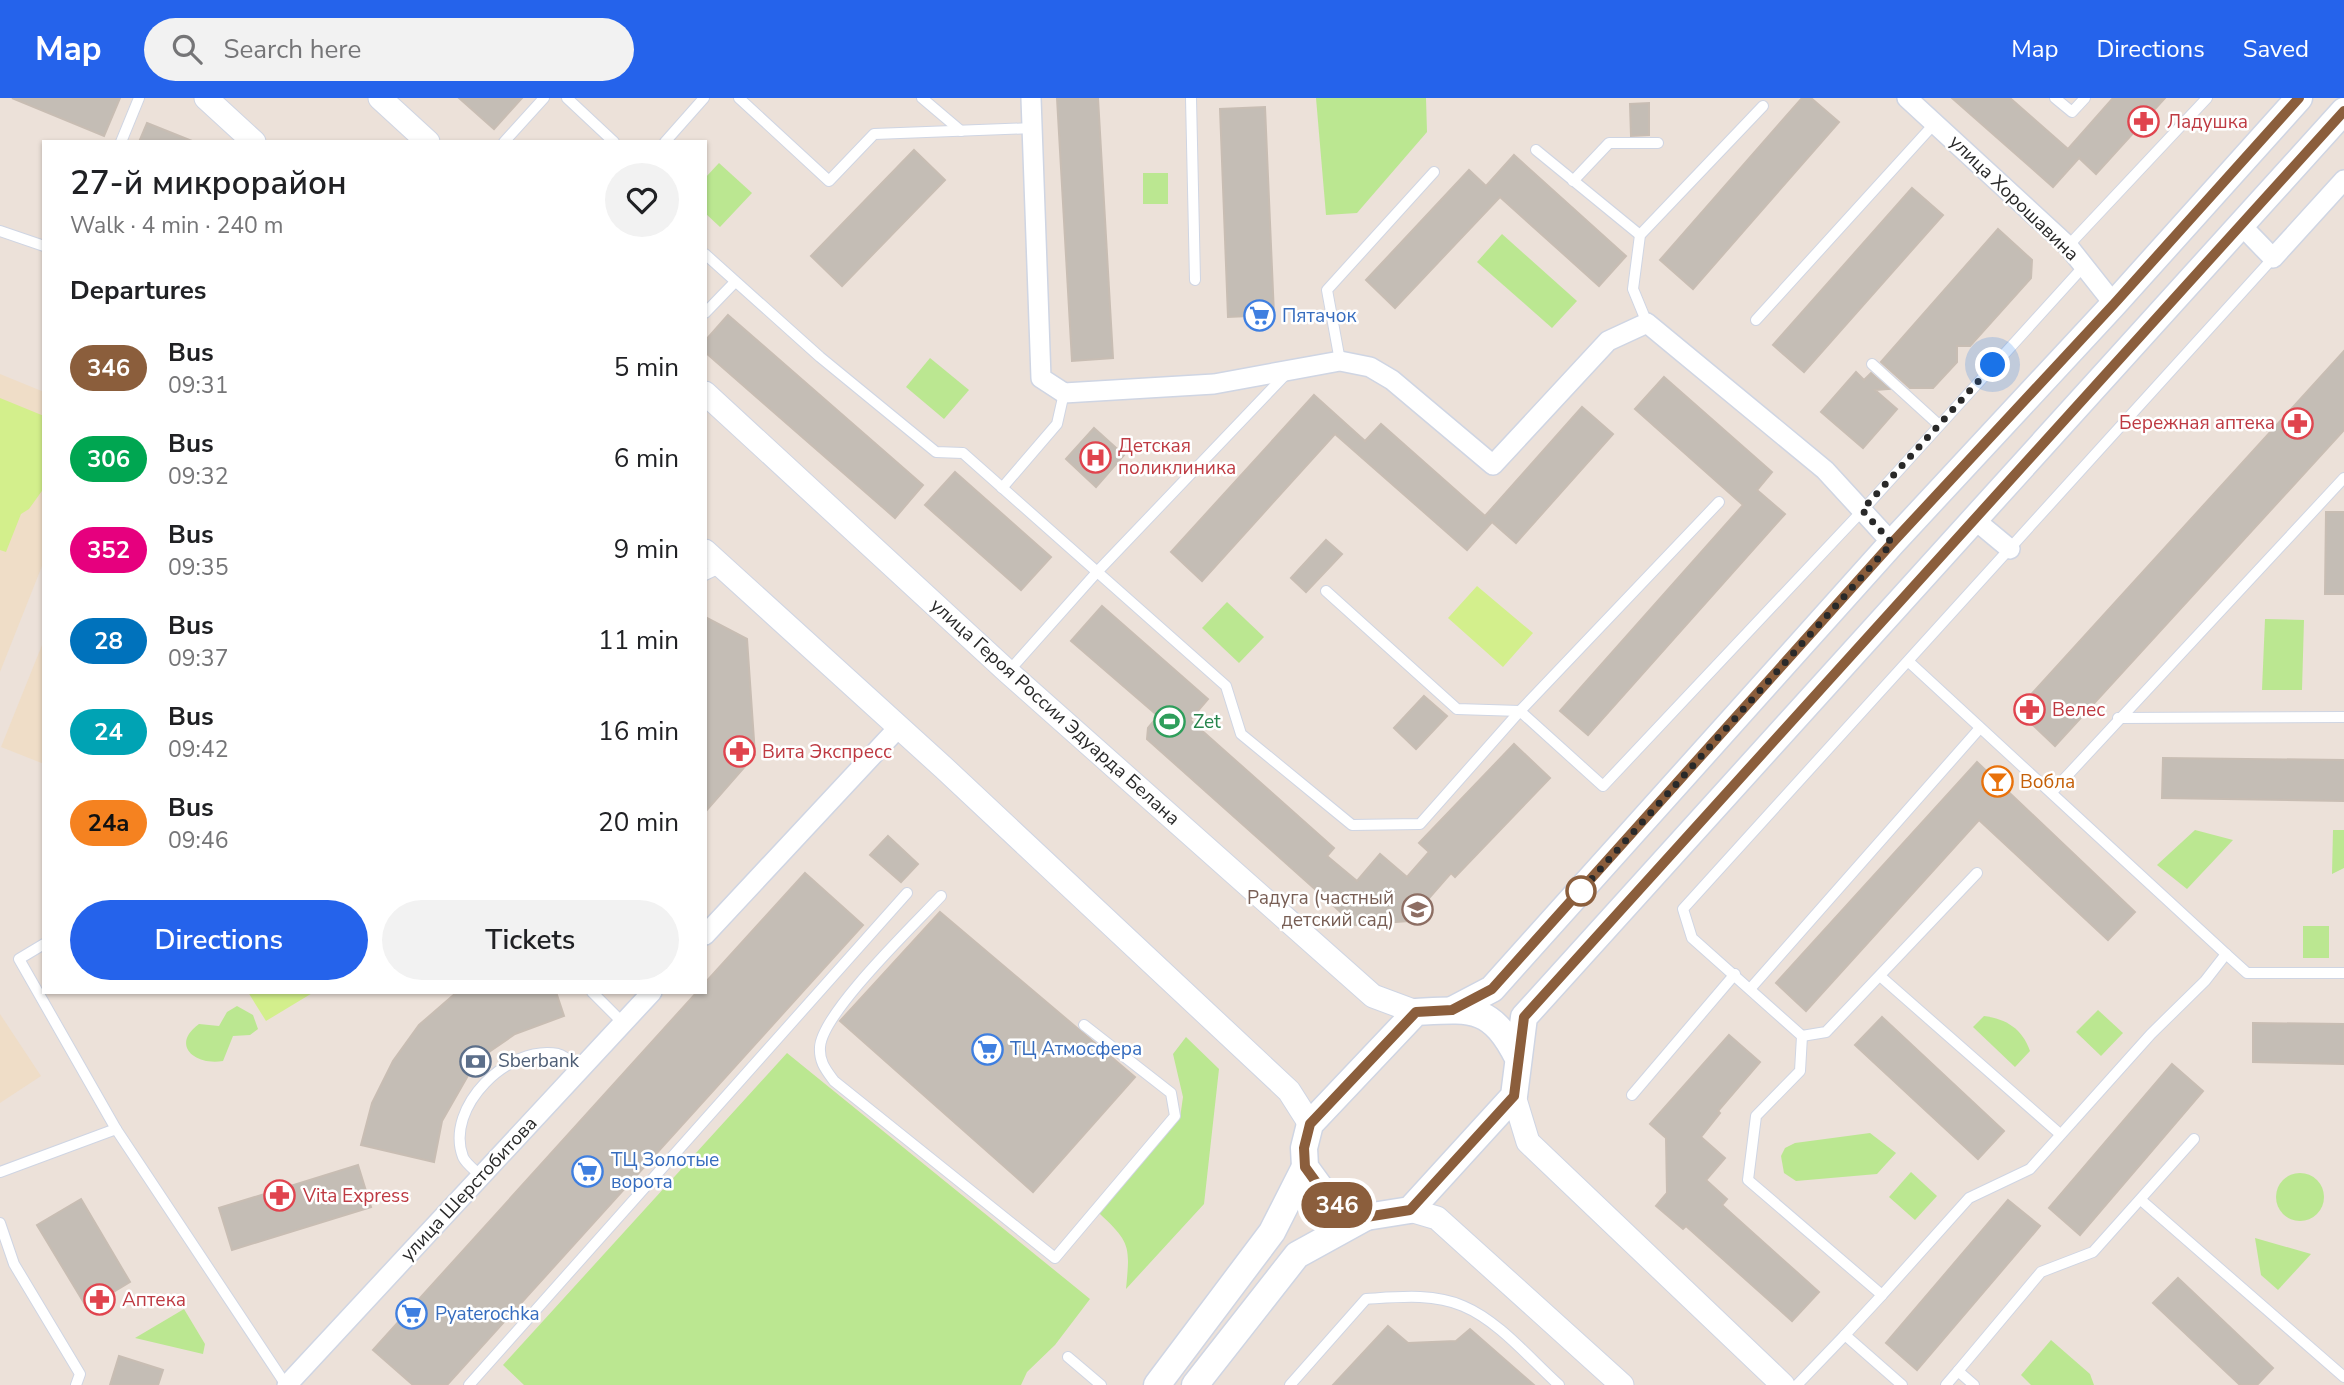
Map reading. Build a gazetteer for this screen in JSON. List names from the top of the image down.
{
  "streets": {
    "street": ["улица Хорошавина", "улица Героя России Эдуарда Белана", "улица Шерстобитова"]
  },
  "places": {
    "pharmacy": [
      "Ладушка",
      "Бережная аптека",
      "Велес",
      "Вита Экспресс",
      "Vita Express",
      "Аптека"
    ],
    "supermarket": [
      "Пятачок",
      "ТЦ Атмосфера",
      "ТЦ Золотые ворота",
      "Pyaterochka"
    ],
    "hospital": ["Детская поликлиника"],
    "sports": ["Zet"],
    "bar": ["Вобла"],
    "school or university": ["Радуга (частный детский сад)"],
    "bank": ["Sberbank"]
  },
  "lines": ["bus line 346"],
  "page": {
    "header": "Map",
    "search": "Search here",
    "nav": ["Map", "Directions", "Saved"],
    "on_map": "346",
    "heading": [
      ["27-й микрорайон", "Walk · 4 min · 240 m"],
      "Departures"
    ],
    "list": [
      {
        "mark": "346",
        "name": "Bus",
        "note": "09:31",
        "value": "5 min"
      },
      {
        "mark": "306",
        "name": "Bus",
        "note": "09:32",
        "value": "6 min"
      },
      {
        "mark": "352",
        "name": "Bus",
        "note": "09:35",
        "value": "9 min"
      },
      {
        "mark": "28",
        "name": "Bus",
        "note": "09:37",
        "value": "11 min"
      },
      {
        "mark": "24",
        "name": "Bus",
        "note": "09:42",
        "value": "16 min"
      },
      {
        "mark": "24a",
        "name": "Bus",
        "note": "09:46",
        "value": "20 min"
      }
    ],
    "buttons": ["Directions", "Tickets"]
  }
}
